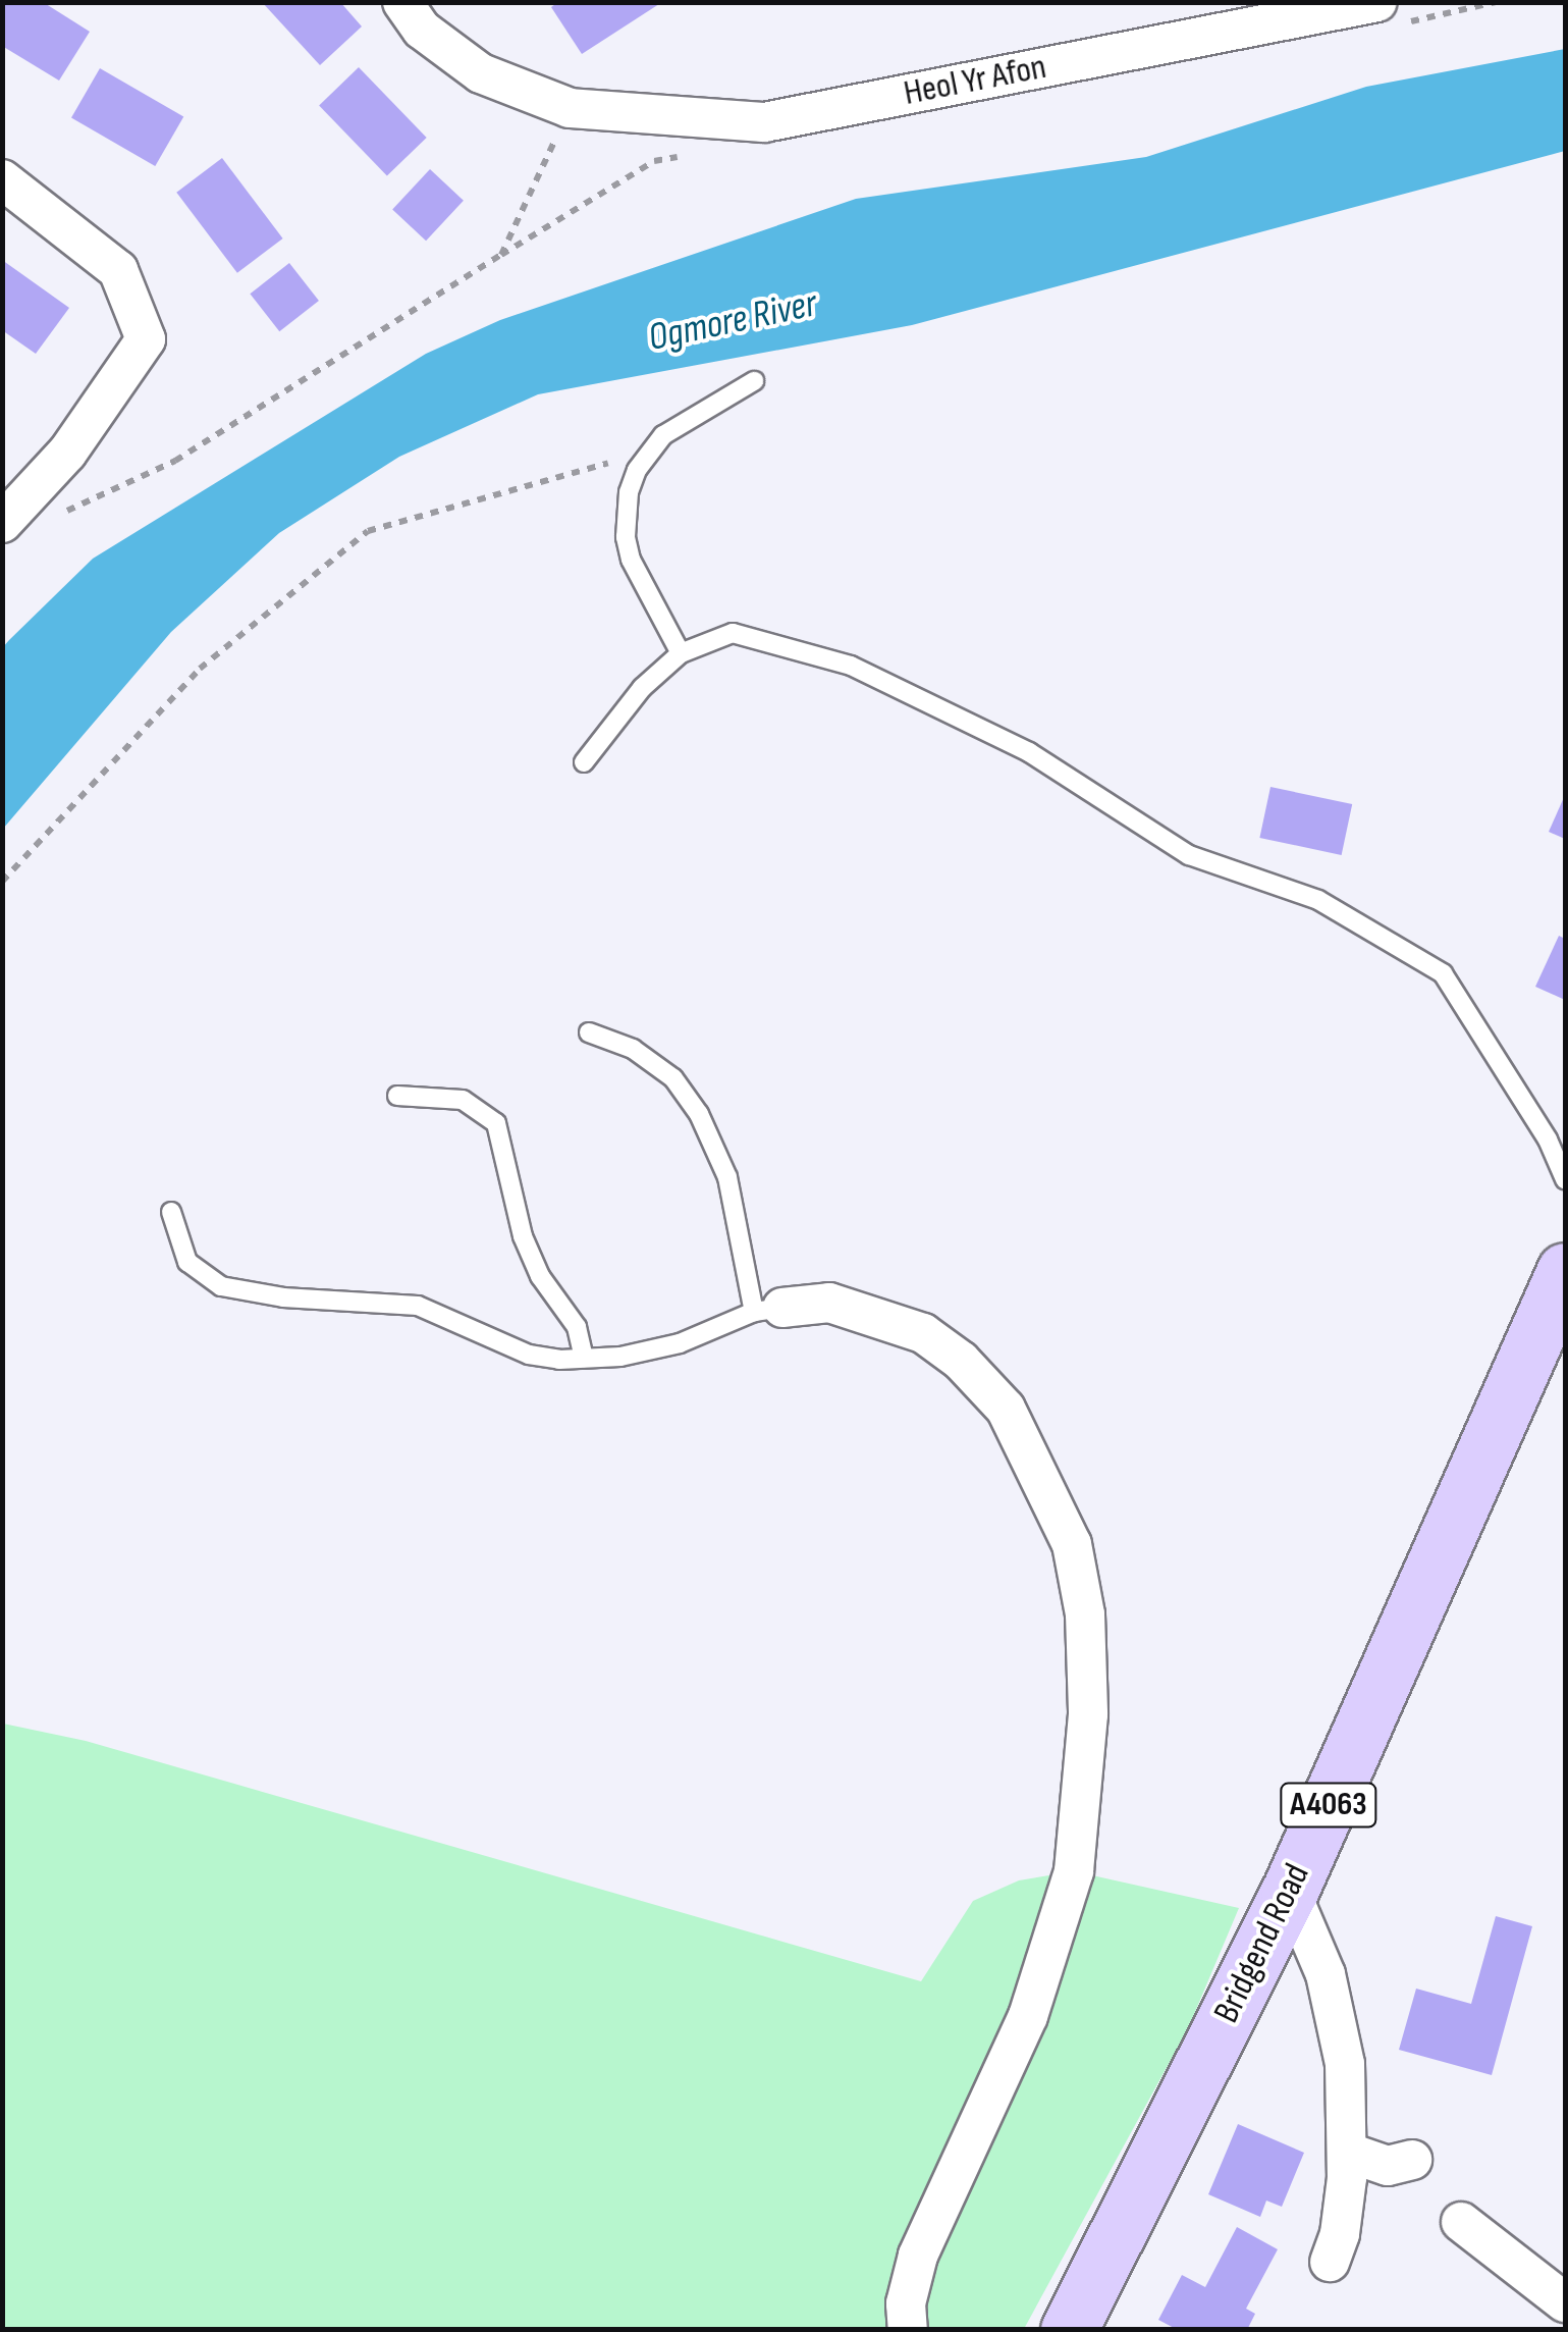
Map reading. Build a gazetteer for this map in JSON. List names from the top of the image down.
{
  "streets": {
    "main road": ["A4063", "Bridgend Road"],
    "street": ["Heol Yr Afon"]
  },
  "water": ["Ogmore River"]
}
